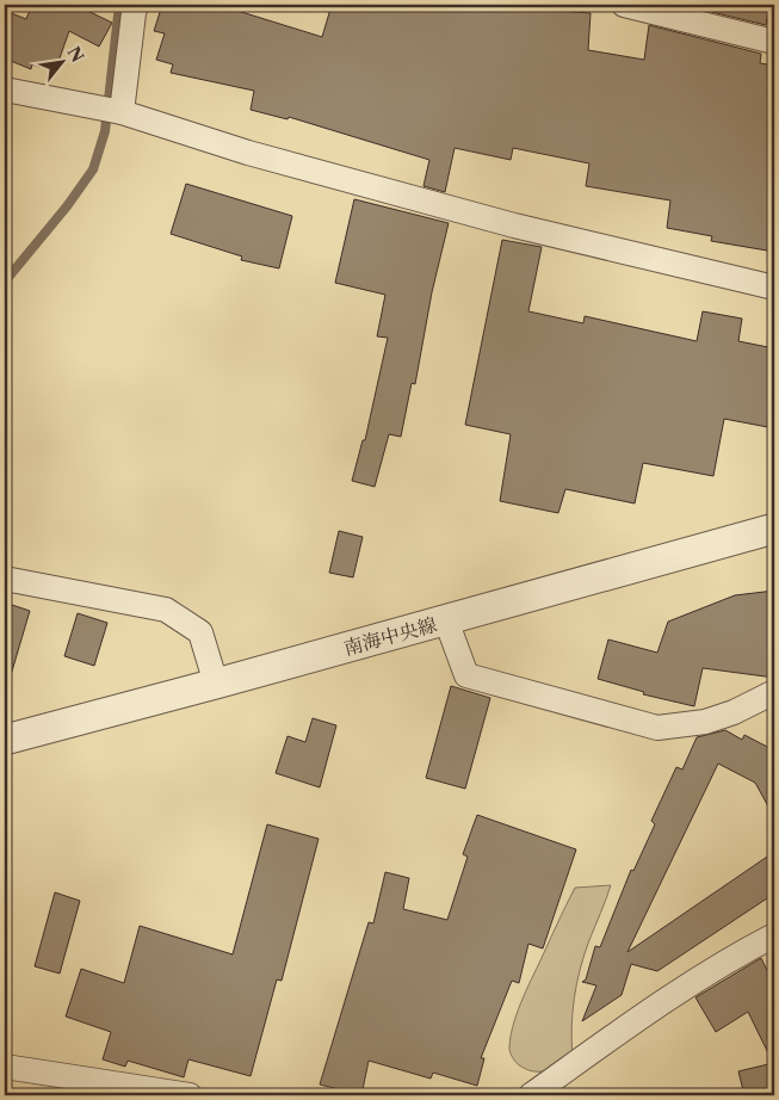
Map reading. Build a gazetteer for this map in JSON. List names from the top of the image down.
{
  "streets": {
    "street": ["南海中央線"]
  },
  "north": "top right"
}
